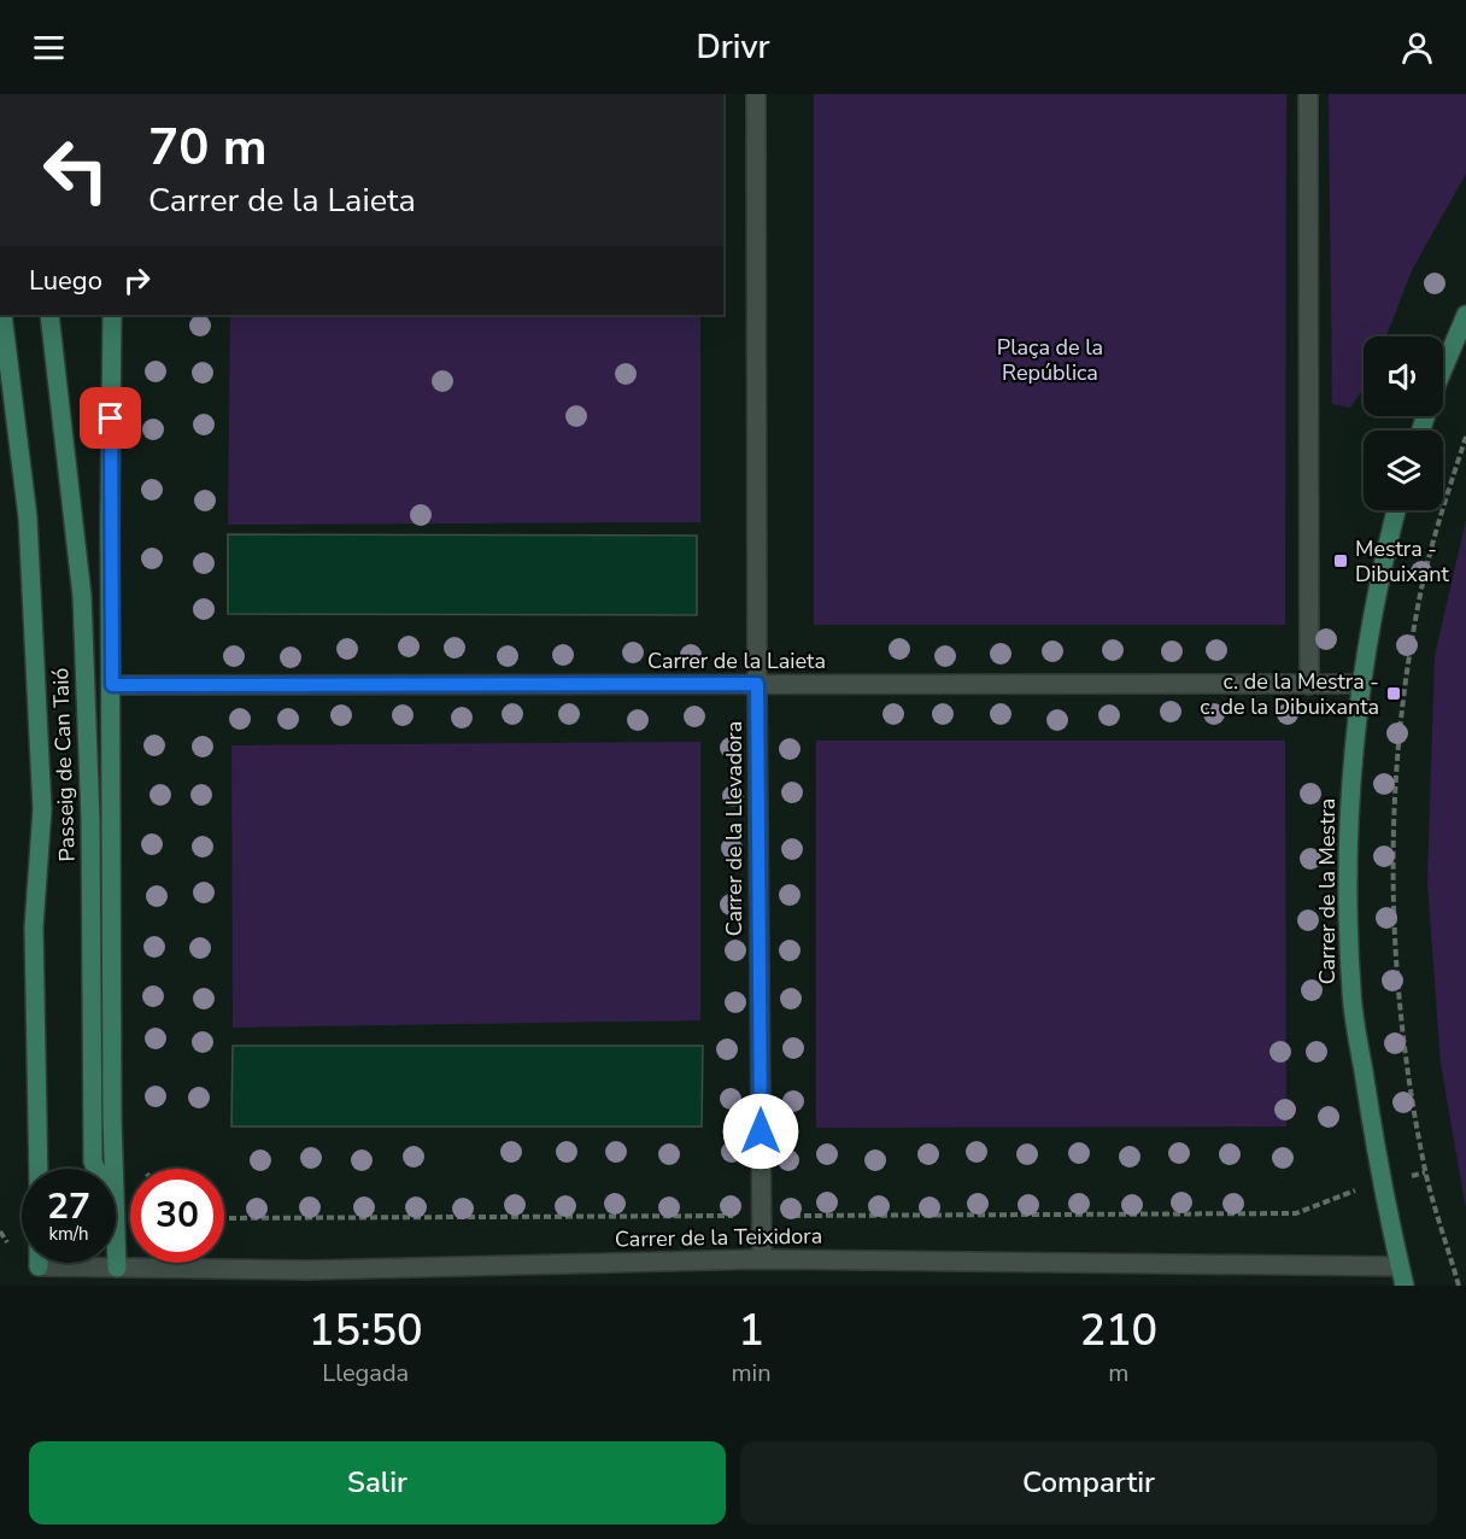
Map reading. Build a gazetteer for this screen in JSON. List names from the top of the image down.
{
  "streets": {
    "main road": ["Passeig de Can Taió", "Carrer de la Mestra"],
    "street": ["Carrer de la Laieta", "Carrer de la Llevadora", "Carrer de la Teixidora"]
  },
  "crossings": [
    ["Carrer de la Laieta", "Passeig de Can Taió"],
    ["Carrer de la Laieta", "Carrer de la Llevadora"],
    ["Carrer de la Laieta", "Carrer de la Mestra"],
    ["Passeig de Can Taió", "Carrer de la Teixidora"],
    ["Carrer de la Llevadora", "Carrer de la Teixidora"],
    ["Carrer de la Mestra", "Carrer de la Teixidora"]
  ],
  "parks": ["Plaça de la República"],
  "places": {
    "transit": ["Mestra - Dibuixant", "c. de la Mestra - c. de la Dibuixanta"]
  },
  "page": {
    "header": "Drivr",
    "turn": ["70 m", "Carrer de la Laieta"],
    "then": "Luego",
    "speed": "27 km/h",
    "limit": "30",
    "eta": [
      "15:50",
      "Llegada",
      "1",
      "min",
      "210",
      "m"
    ],
    "buttons": ["Salir", "Compartir"]
  }
}
